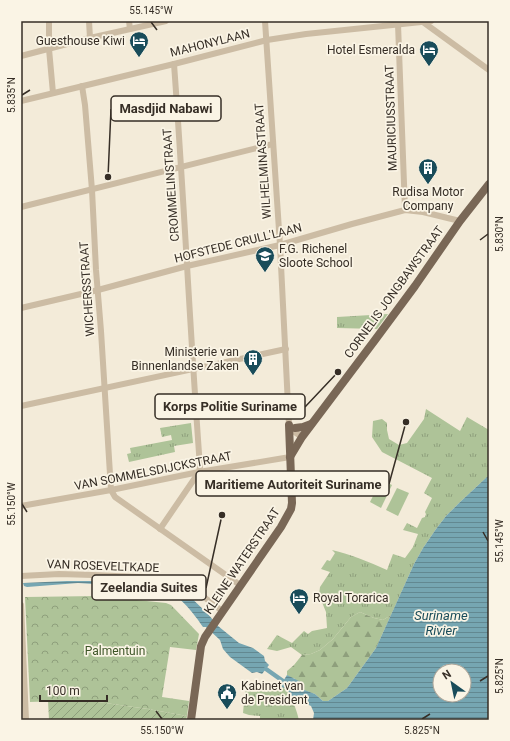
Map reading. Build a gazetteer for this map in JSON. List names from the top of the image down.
{
  "streets": {
    "main road": ["CORNELIS JONGBAWSTRAAT", "KLEINE WATERSTRAAT"],
    "street": [
      "MAHONYLAAN",
      "MAURICIUSSTRAAT",
      "WILHELMINASTRAAT",
      "CROMMELINSTRAAT",
      "HOFSTEDE CRULL'LAAN",
      "WICHERSSTRAAT",
      "VAN SOMMELSDIJCKSTRAAT",
      "VAN ROSEVELTKADE"
    ]
  },
  "crossings": [
    ["MAHONYLAAN", "MAURICIUSSTRAAT"],
    ["MAHONYLAAN", "WILHELMINASTRAAT"],
    ["MAHONYLAAN", "CROMMELINSTRAAT"],
    ["MAHONYLAAN", "WICHERSSTRAAT"],
    ["MAURICIUSSTRAAT", "HOFSTEDE CRULL'LAAN"],
    ["WILHELMINASTRAAT", "HOFSTEDE CRULL'LAAN"],
    ["WILHELMINASTRAAT", "KLEINE WATERSTRAAT"],
    ["CROMMELINSTRAAT", "HOFSTEDE CRULL'LAAN"],
    ["CROMMELINSTRAAT", "VAN SOMMELSDIJCKSTRAAT"],
    ["HOFSTEDE CRULL'LAAN", "WICHERSSTRAAT"],
    ["HOFSTEDE CRULL'LAAN", "CORNELIS JONGBAWSTRAAT"],
    ["WICHERSSTRAAT", "VAN SOMMELSDIJCKSTRAAT"],
    ["VAN SOMMELSDIJCKSTRAAT", "KLEINE WATERSTRAAT"],
    ["KLEINE WATERSTRAAT", "VAN ROSEVELTKADE"]
  ],
  "water": ["Suriname Rivier"],
  "parks": ["Palmentuin"],
  "places": {
    "hotel": ["Guesthouse Kiwi", "Hotel Esmeralda", "Royal Torarica"],
    "other": [
      "Masdjid Nabawi",
      "Korps Politie Suriname",
      "Maritieme Autoriteit Suriname",
      "Zeelandia Suites"
    ],
    "building": ["Rudisa Motor Company", "Ministerie van Binnenlandse Zaken"],
    "school or university": ["F.G. Richenel Sloote School"],
    "public building": ["Kabinet van de President"]
  },
  "scale_bar": "100 m",
  "north": "top left",
  "coordinates": [
    "55.145°W",
    "5.835°N",
    "5.830°N",
    "55.150°W",
    "5.825°N"
  ]
}
